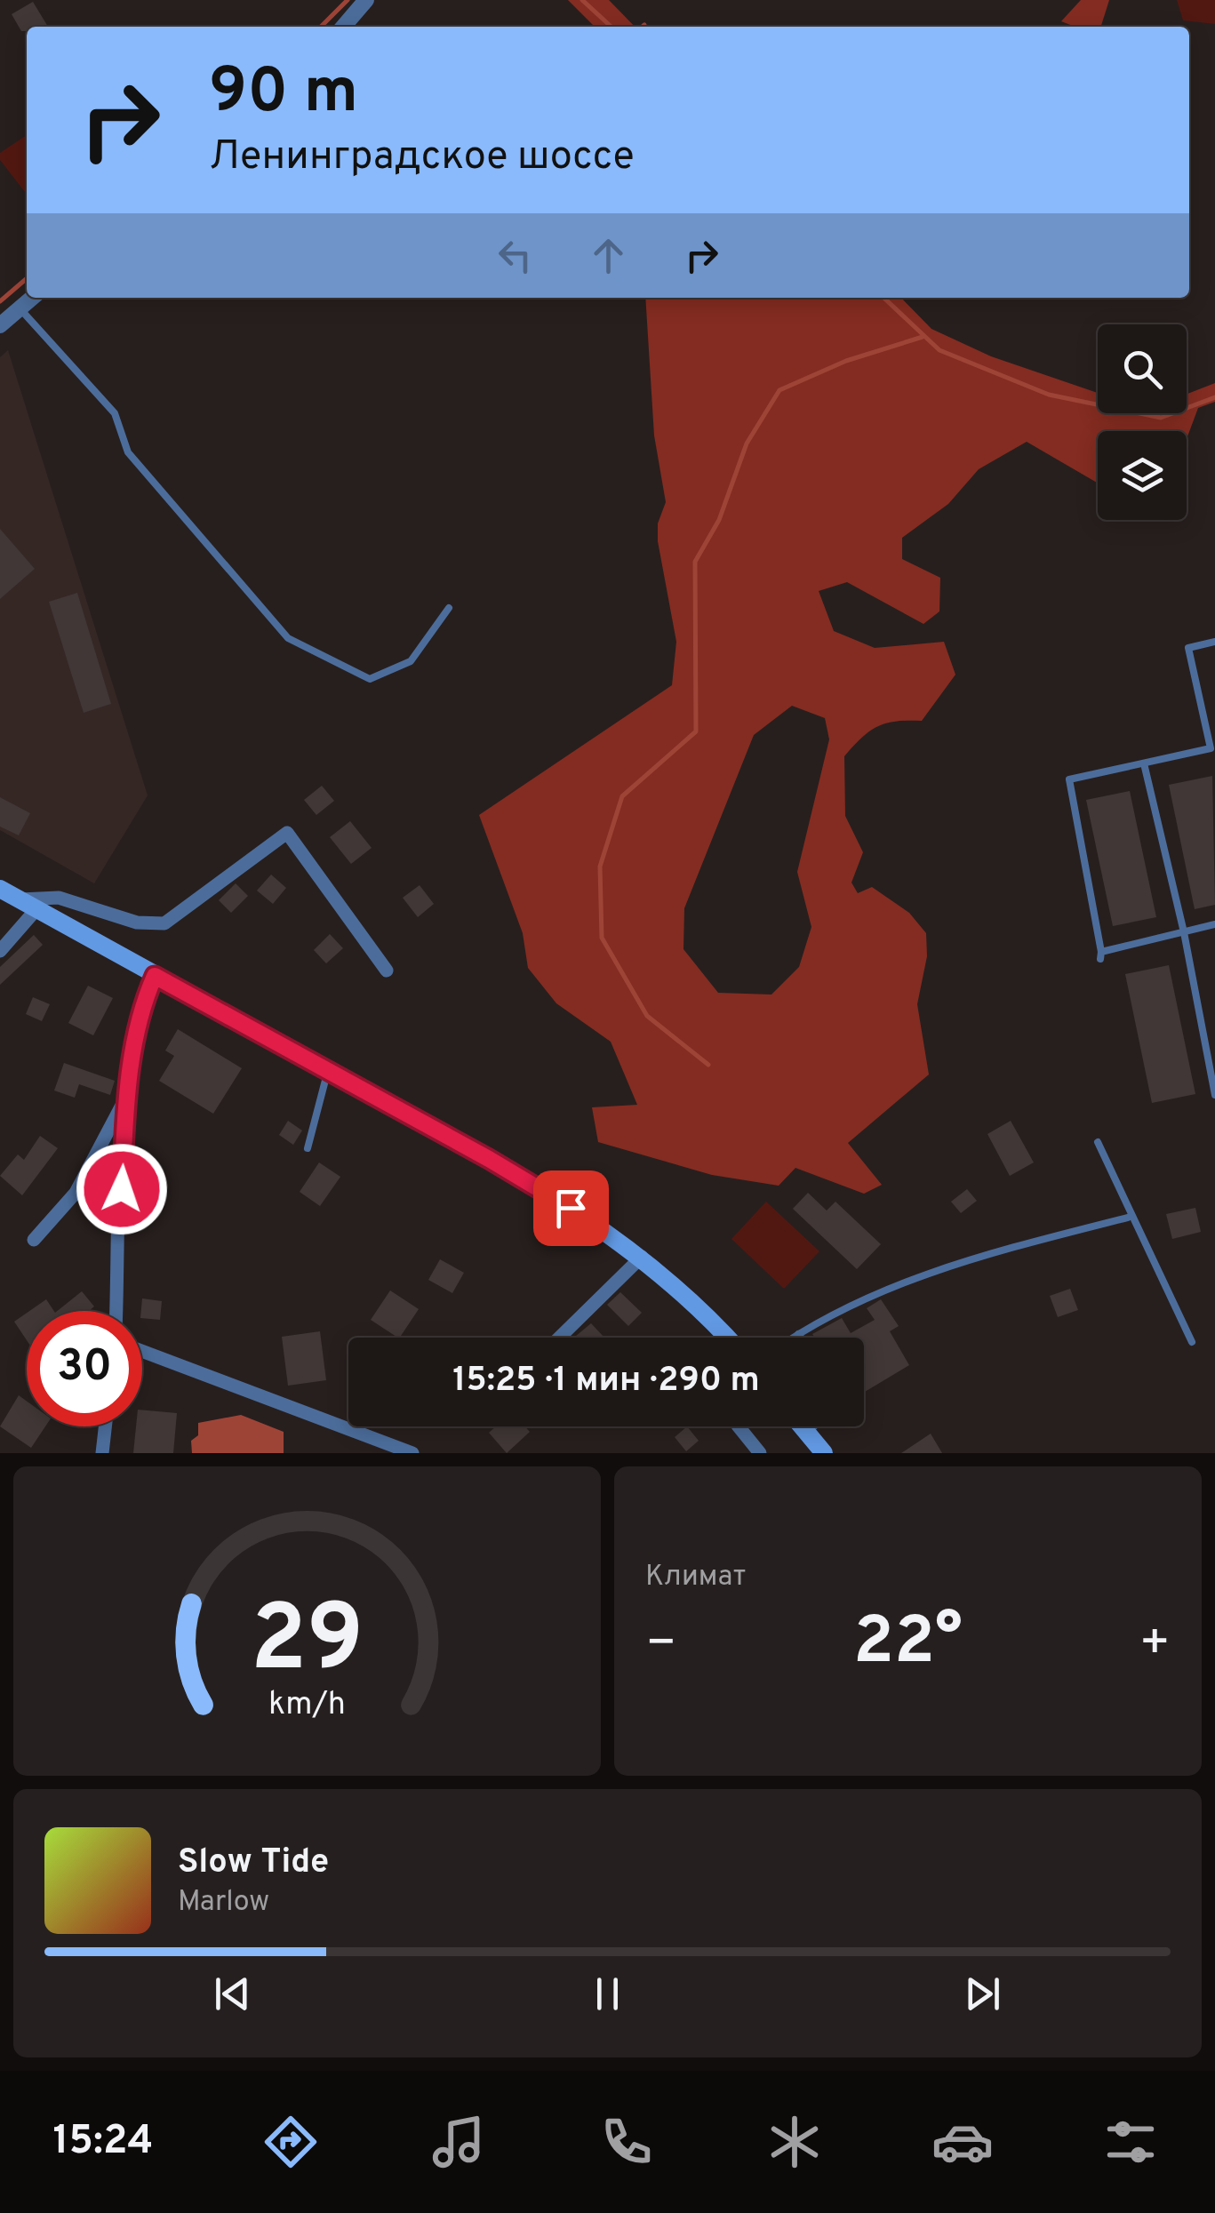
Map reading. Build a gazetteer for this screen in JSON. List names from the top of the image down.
{
  "page": {
    "turn": ["90 m", "Ленинградское шоссе"],
    "limit": "30",
    "trip": "15:25 · 1 мин · 290 m",
    "tile": "Климат",
    "heat": ["−", "22°", "+"],
    "song": ["Slow Tide", "Marlow"],
    "tabs": "15:24",
    "gauge": ["29", "km/h"]
  }
}
